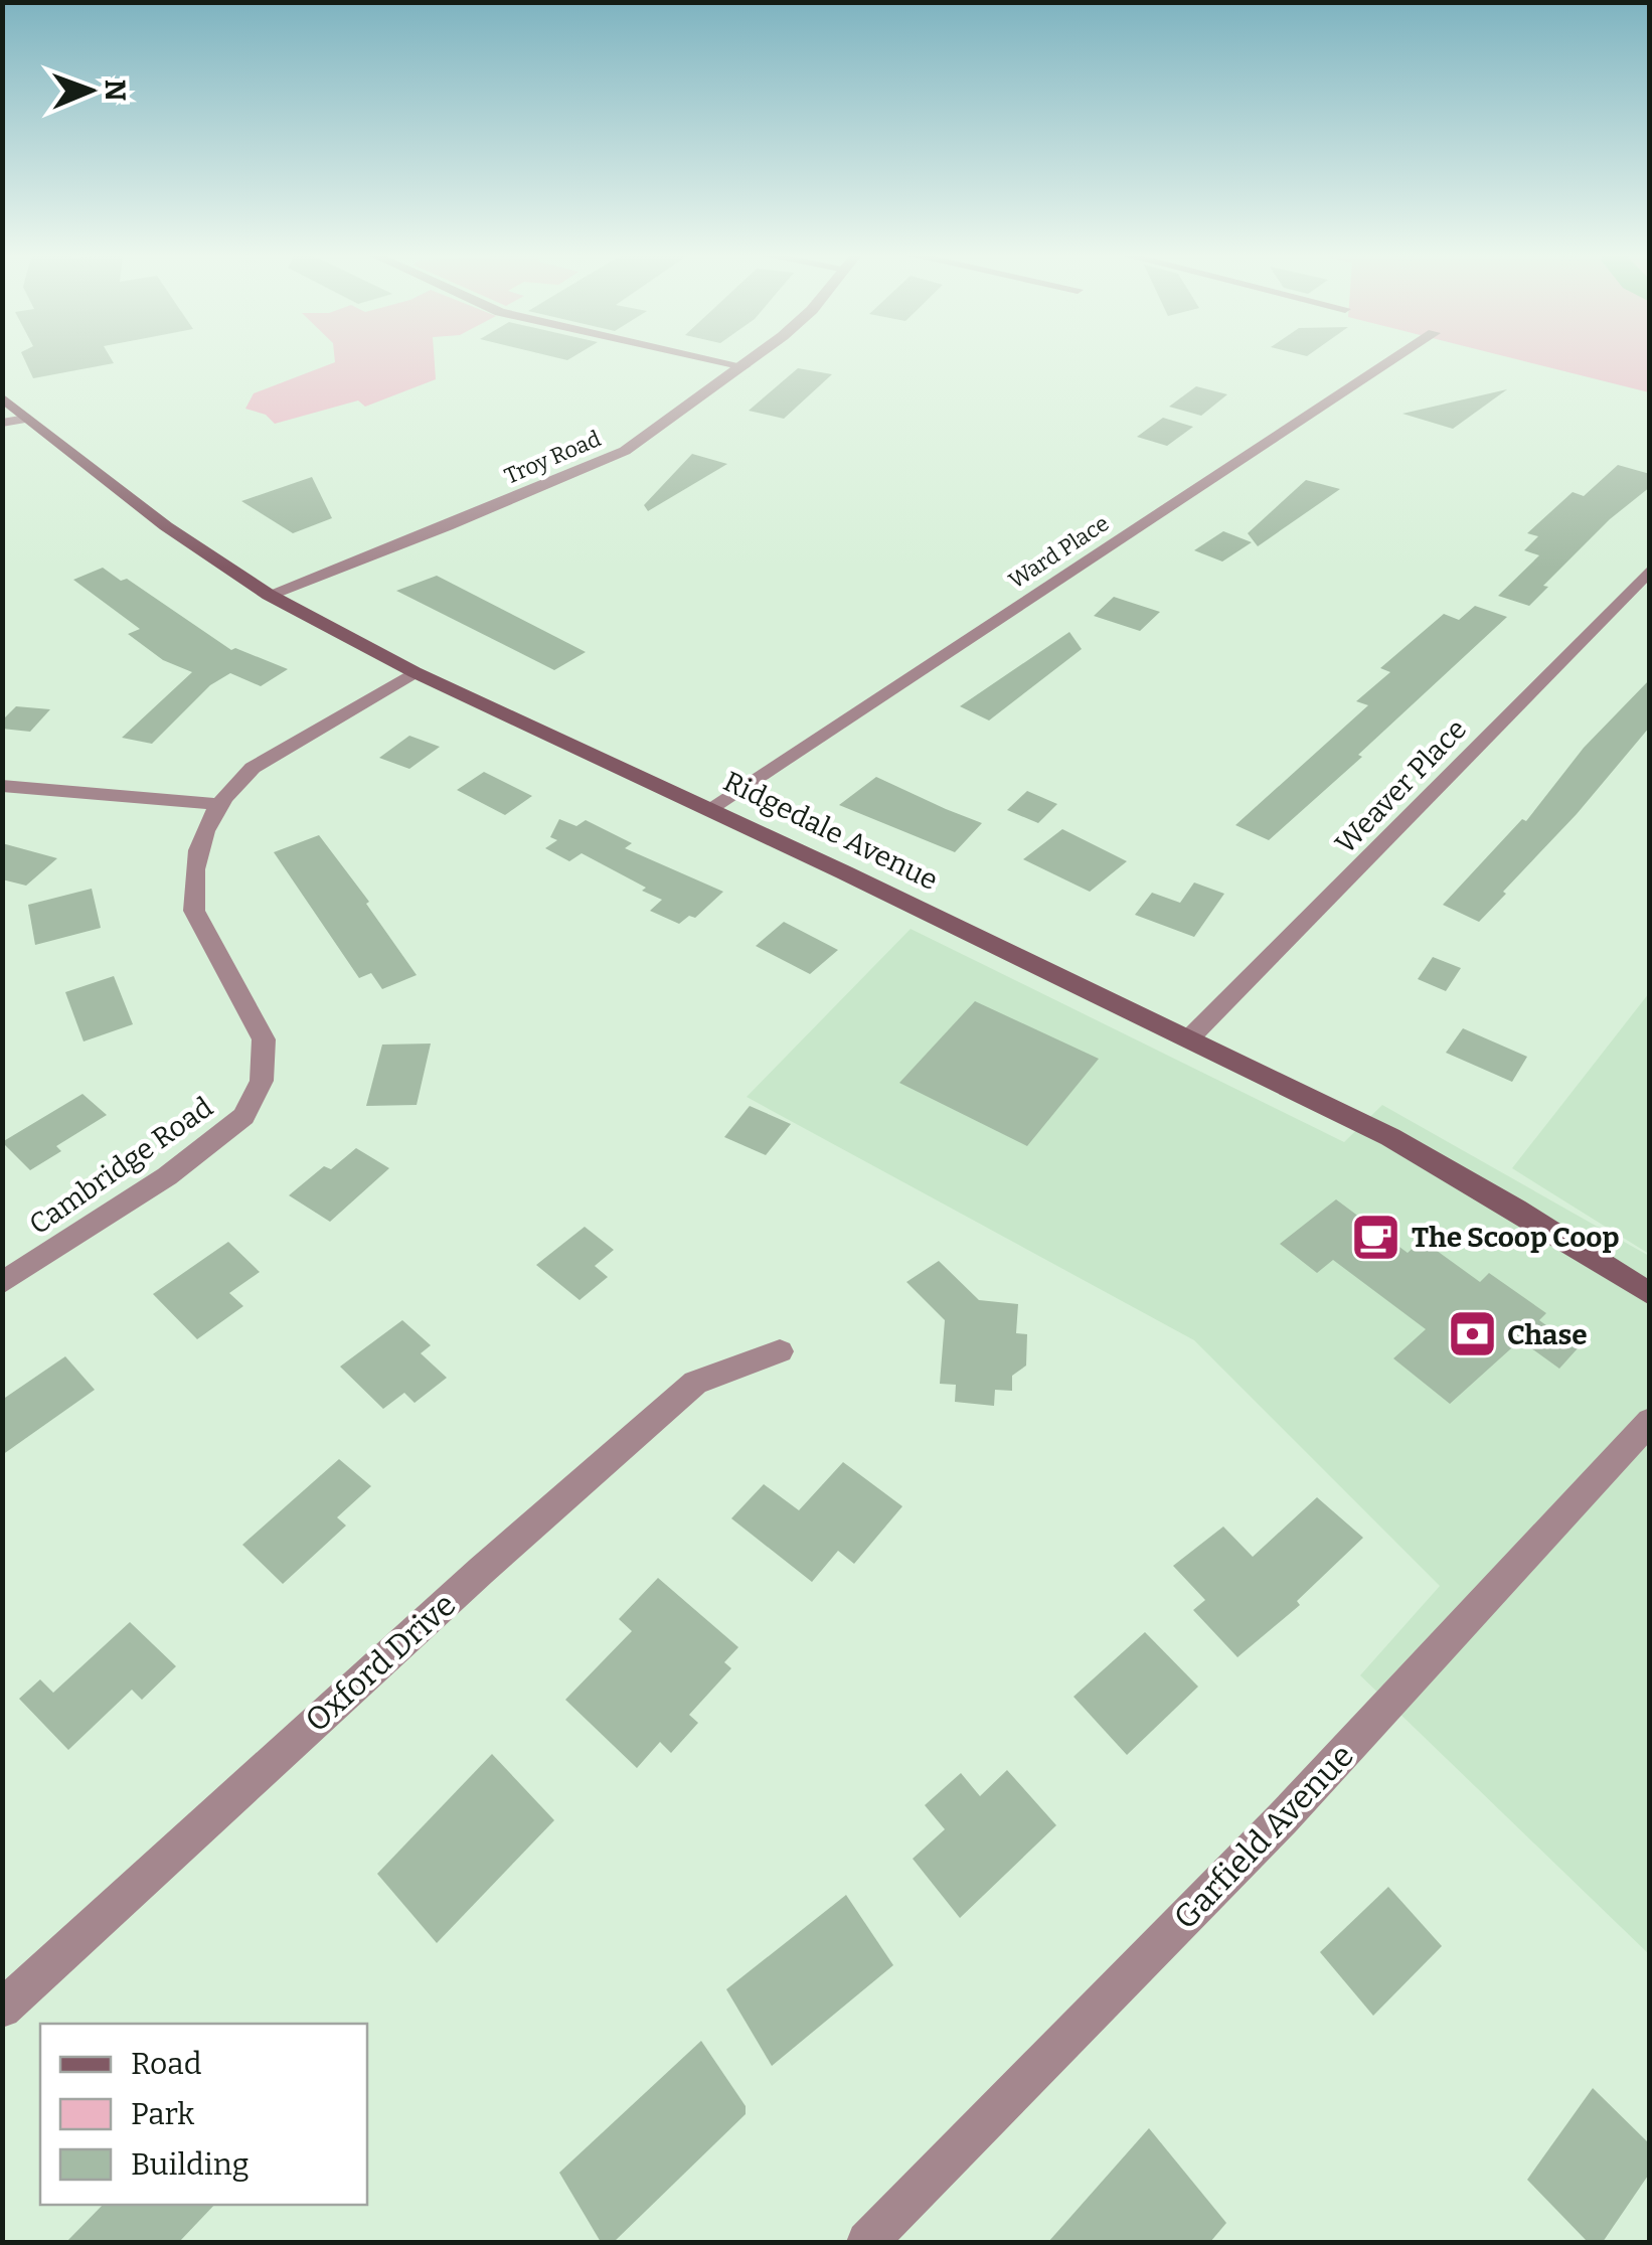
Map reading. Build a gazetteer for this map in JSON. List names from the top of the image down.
{
  "streets": {
    "main road": ["Ridgedale Avenue"],
    "street": [
      "Troy Road",
      "Ward Place",
      "Weaver Place",
      "Cambridge Road",
      "Oxford Drive",
      "Garfield Avenue"
    ]
  },
  "crossings": [
    ["Troy Road", "Ridgedale Avenue"],
    ["Ward Place", "Ridgedale Avenue"],
    ["Weaver Place", "Ridgedale Avenue"],
    ["Ridgedale Avenue", "Cambridge Road"]
  ],
  "places": {
    "cafe": ["The Scoop Coop"],
    "bank": ["Chase"]
  },
  "legend": ["Road", "Park", "Building"],
  "north": "right"
}
